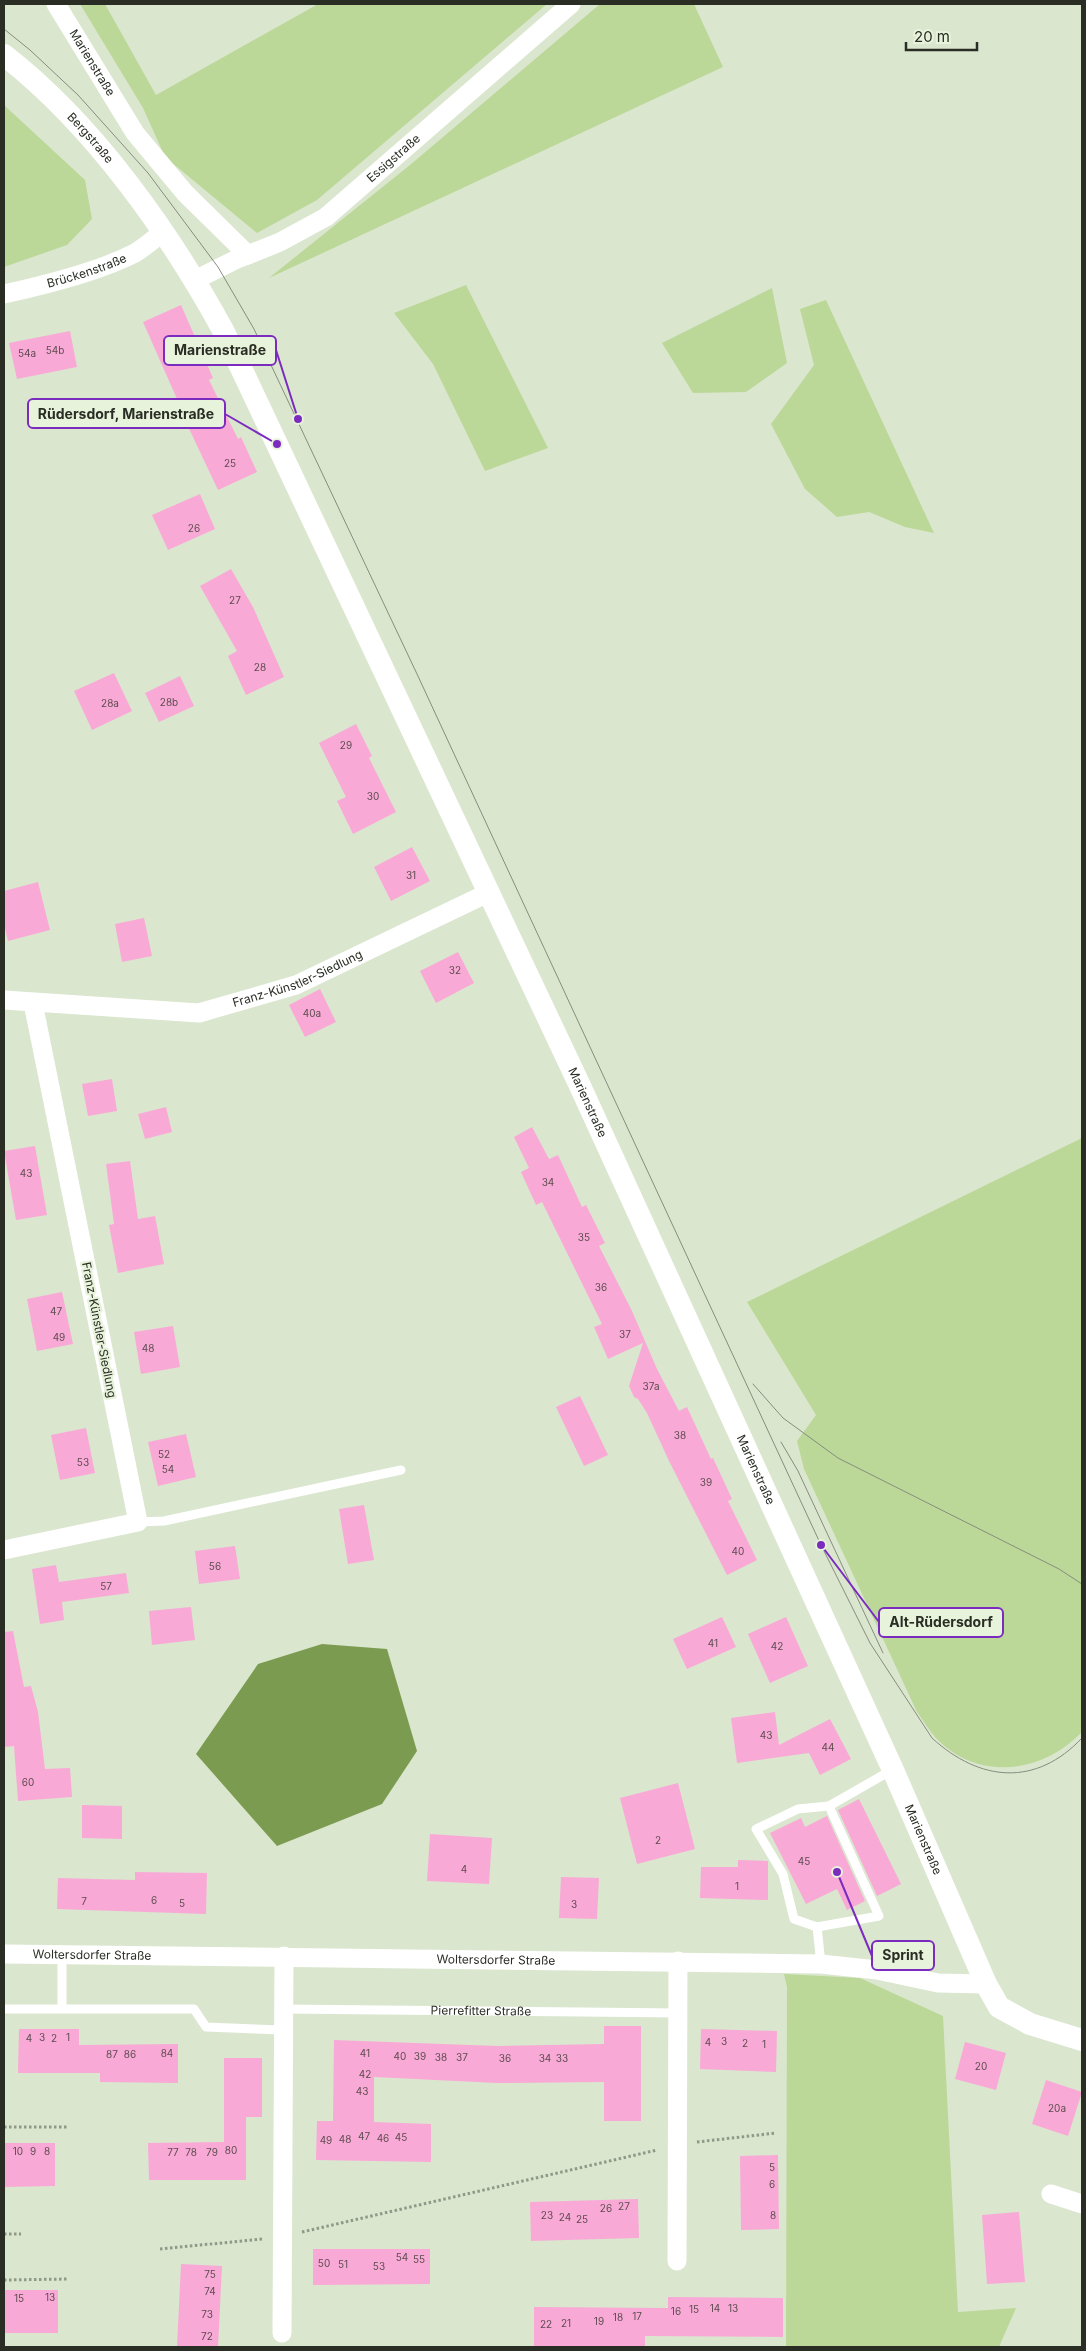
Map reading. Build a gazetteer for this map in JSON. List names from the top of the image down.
{
  "streets": {
    "street": [
      "Marienstraße",
      "Bergstraße",
      "Essigstraße",
      "Brückenstraße",
      "Franz-Künstler-Siedlung",
      "Woltersdorfer Straße"
    ],
    "lane": ["Pierrefitter Straße"]
  },
  "crossings": [
    ["Marienstraße", "Bergstraße"],
    ["Marienstraße", "Essigstraße"],
    ["Marienstraße", "Brückenstraße"],
    ["Marienstraße", "Franz-Künstler-Siedlung"],
    ["Marienstraße", "Woltersdorfer Straße"],
    ["Bergstraße", "Brückenstraße"]
  ],
  "places": [
    "Marienstraße",
    "Rüdersdorf, Marienstraße",
    "Alt-Rüdersdorf",
    "Sprint"
  ],
  "house_numbers": [
    "54b",
    "54a",
    "25",
    "26",
    "27",
    "28",
    "28b",
    "28a",
    "29",
    "30",
    "31",
    "32",
    "40a",
    "43",
    "34",
    "35",
    "36",
    "47",
    "37",
    "49",
    "48",
    "37a",
    "38",
    "52",
    "53",
    "54",
    "39",
    "40",
    "56",
    "57",
    "41",
    "42",
    "43",
    "44",
    "60",
    "2",
    "45",
    "4",
    "1",
    "6",
    "7",
    "5",
    "3",
    "3",
    "1",
    "4",
    "2",
    "3",
    "4",
    "2",
    "1",
    "84",
    "41",
    "87",
    "86",
    "40",
    "39",
    "38",
    "37",
    "36",
    "34",
    "33",
    "20",
    "42",
    "43",
    "20a",
    "47",
    "45",
    "46",
    "48",
    "49",
    "80",
    "10",
    "9",
    "8",
    "77",
    "78",
    "79",
    "5",
    "6",
    "27",
    "26",
    "23",
    "8",
    "24",
    "25",
    "54",
    "55",
    "50",
    "51",
    "53",
    "75",
    "74",
    "13",
    "15",
    "14",
    "13",
    "15",
    "16",
    "73",
    "17",
    "18",
    "19",
    "21",
    "22",
    "72"
  ],
  "scale_bar": "20 m"
}
